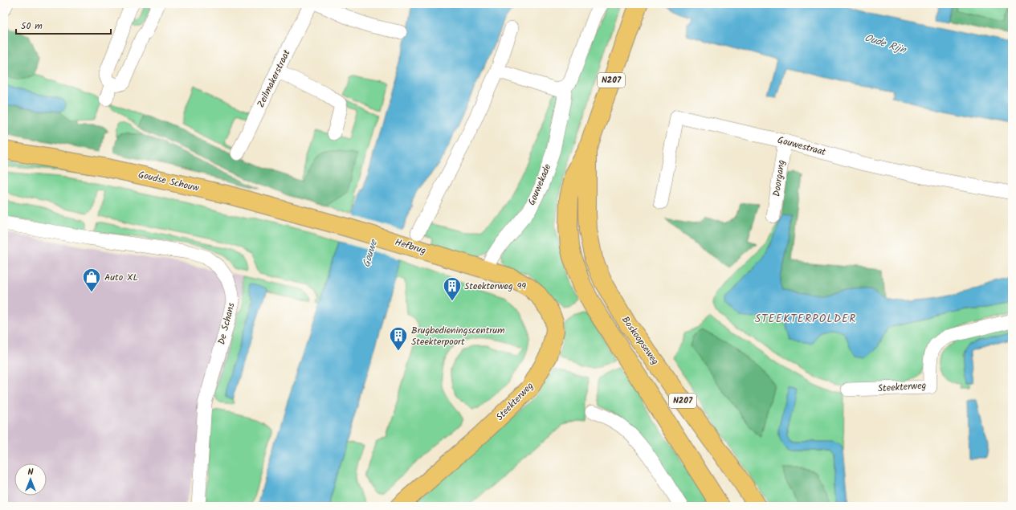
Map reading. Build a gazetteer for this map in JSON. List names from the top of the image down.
{
  "streets": {
    "main road": [
      "N207",
      "Goudse Schouw",
      "Hefbrug",
      "Boskoopseweg",
      "Steekterweg"
    ],
    "street": [
      "Zeilmakerstraat",
      "Gouwestraat",
      "Doorgang",
      "Gouwekade",
      "De Schans"
    ]
  },
  "crossings": [
    ["Gouwestraat", "Doorgang"],
    ["Goudse Schouw", "Hefbrug"],
    ["Gouwekade", "Steekterweg"],
    ["Hefbrug", "Steekterweg"]
  ],
  "districts": ["STEEKTERPOLDER"],
  "water": ["Oude Rijn", "Gouwe"],
  "places": {
    "shop": ["Auto XL"],
    "building": ["Steekterweg 99", "Brugbedieningscentrum Steekterpoort"]
  },
  "scale_bar": "50 m",
  "north": "top"
}
